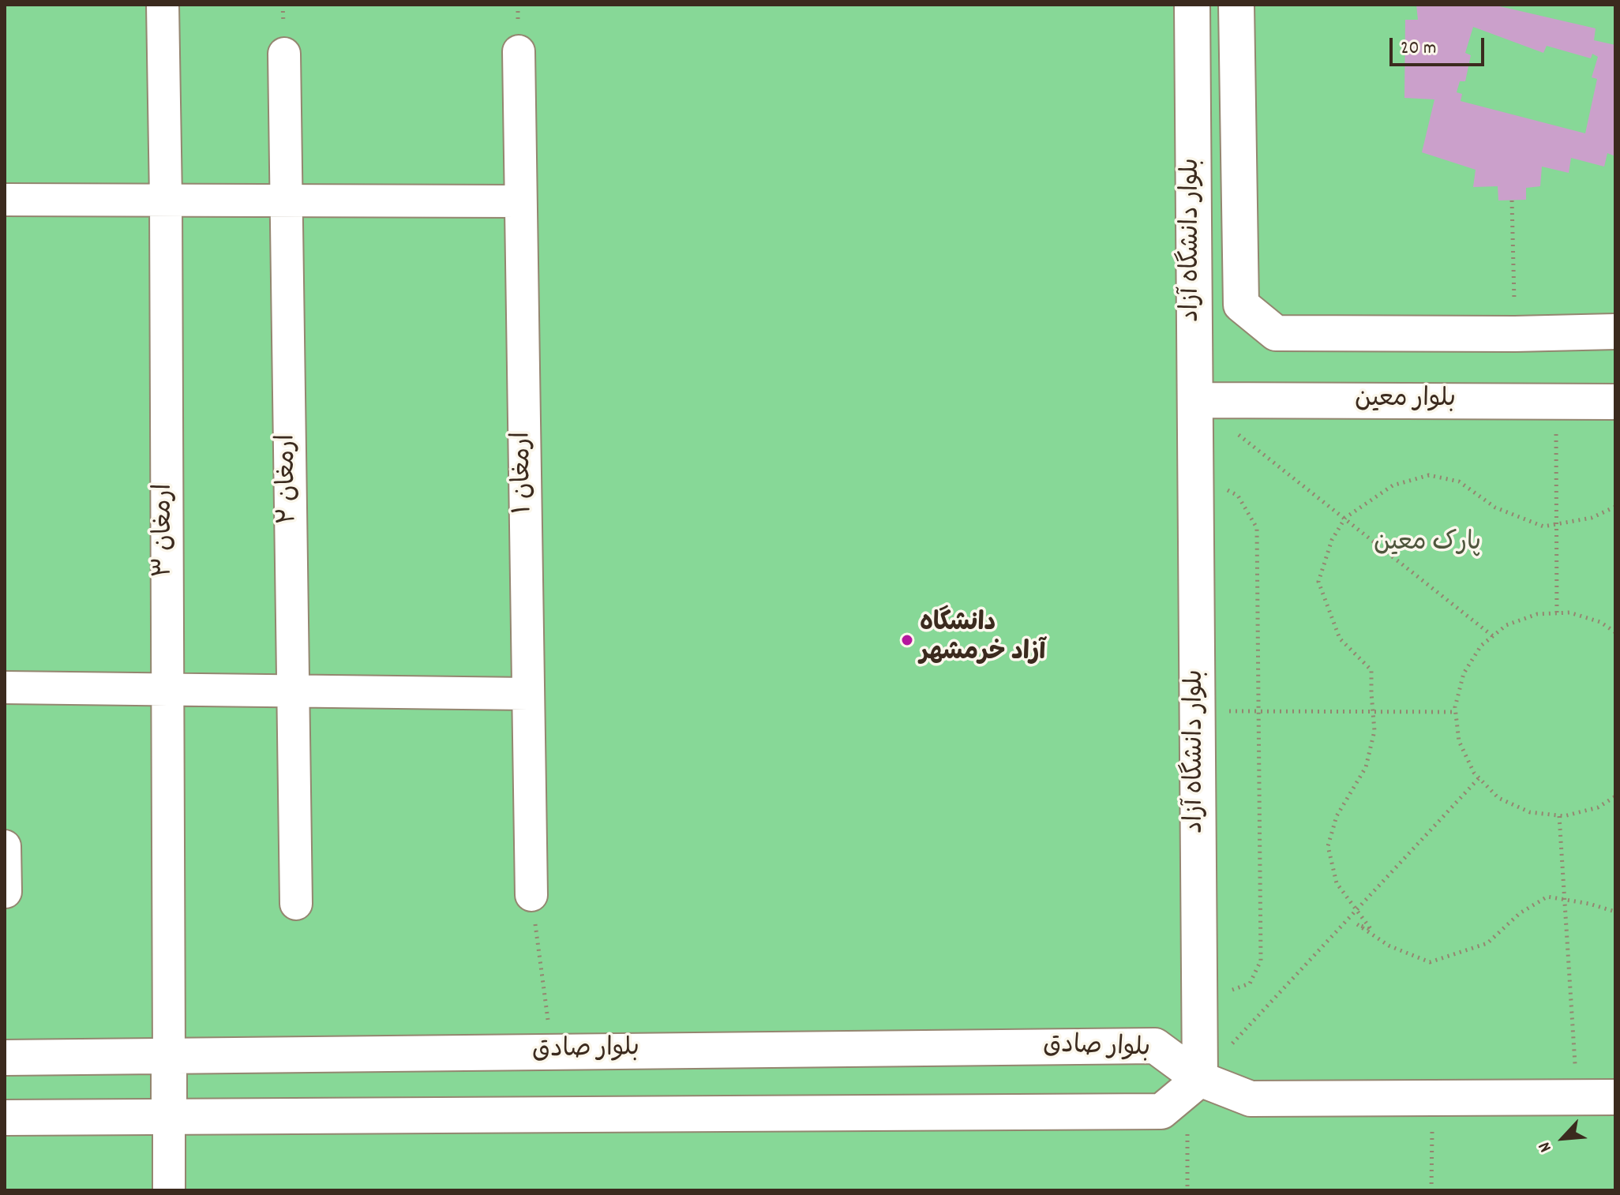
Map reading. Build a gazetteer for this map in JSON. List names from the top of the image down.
{
  "streets": {
    "street": [
      "بلوار دانشگاه آزاد",
      "بلوار معین",
      "ارمغان ۱",
      "ارمغان ۲",
      "ارمغان ۳",
      "بلوار صادق"
    ]
  },
  "crossings": [
    ["بلوار دانشگاه آزاد", "بلوار معین"],
    ["بلوار دانشگاه آزاد", "بلوار صادق"],
    ["ارمغان ۳", "بلوار صادق"]
  ],
  "parks": ["پارک معین"],
  "places": ["دانشگاه آزاد خرمشهر"],
  "scale_bar": "20 m",
  "north": "bottom left"
}
